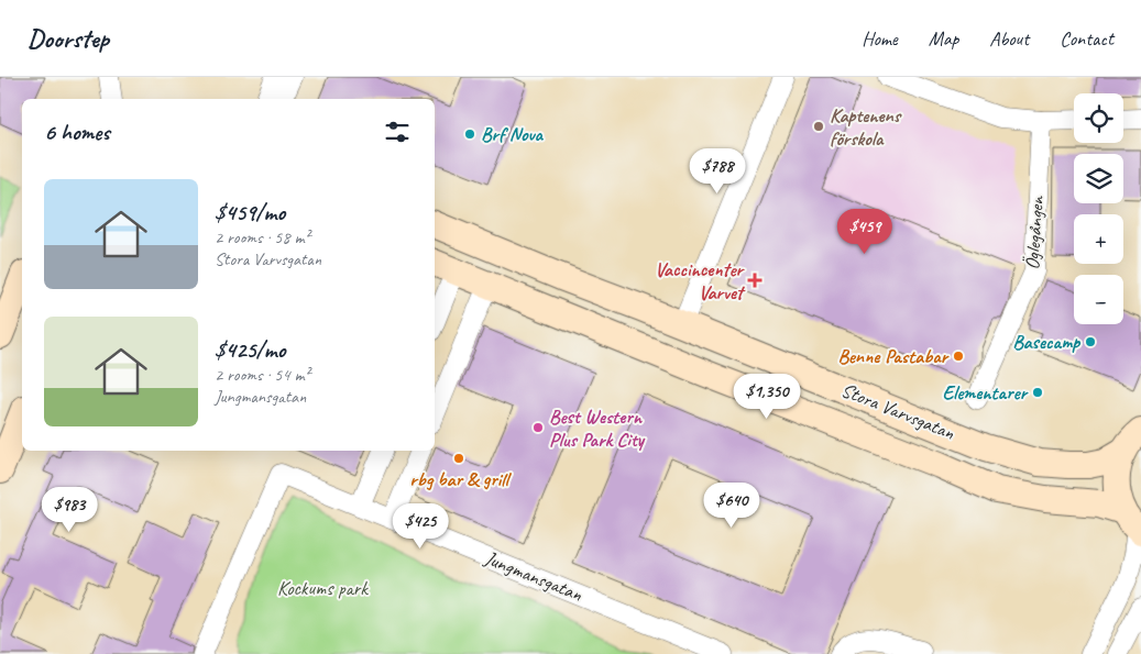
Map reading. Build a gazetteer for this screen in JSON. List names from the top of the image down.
{
  "streets": {
    "street": ["Öglegången", "Stora Varvsgatan", "Jungmansgatan"]
  },
  "parks": ["Kockums park"],
  "places": {
    "other": [
      "Kaptenens förskola",
      "Brf Nova",
      "Basecamp",
      "Benne Pastabar",
      "Elementarer",
      "Best Western Plus Park City",
      "rbg bar & grill"
    ],
    "health": ["Vaccincenter Varvet"]
  },
  "page": {
    "header": "Doorstep",
    "nav": [
      "Home",
      "Map",
      "About",
      "Contact"
    ],
    "map_buttons": ["+", "−"],
    "heading": "6 homes",
    "price": [
      "$788",
      "$459",
      "$1,350",
      "$640",
      "$983",
      "$425"
    ],
    "list": [
      {
        "name": "$459/mo",
        "note": "2 rooms · 58 m² · Stora Varvsgatan"
      },
      {
        "name": "$425/mo",
        "note": "2 rooms · 54 m² · Jungmansgatan"
      }
    ]
  }
}
